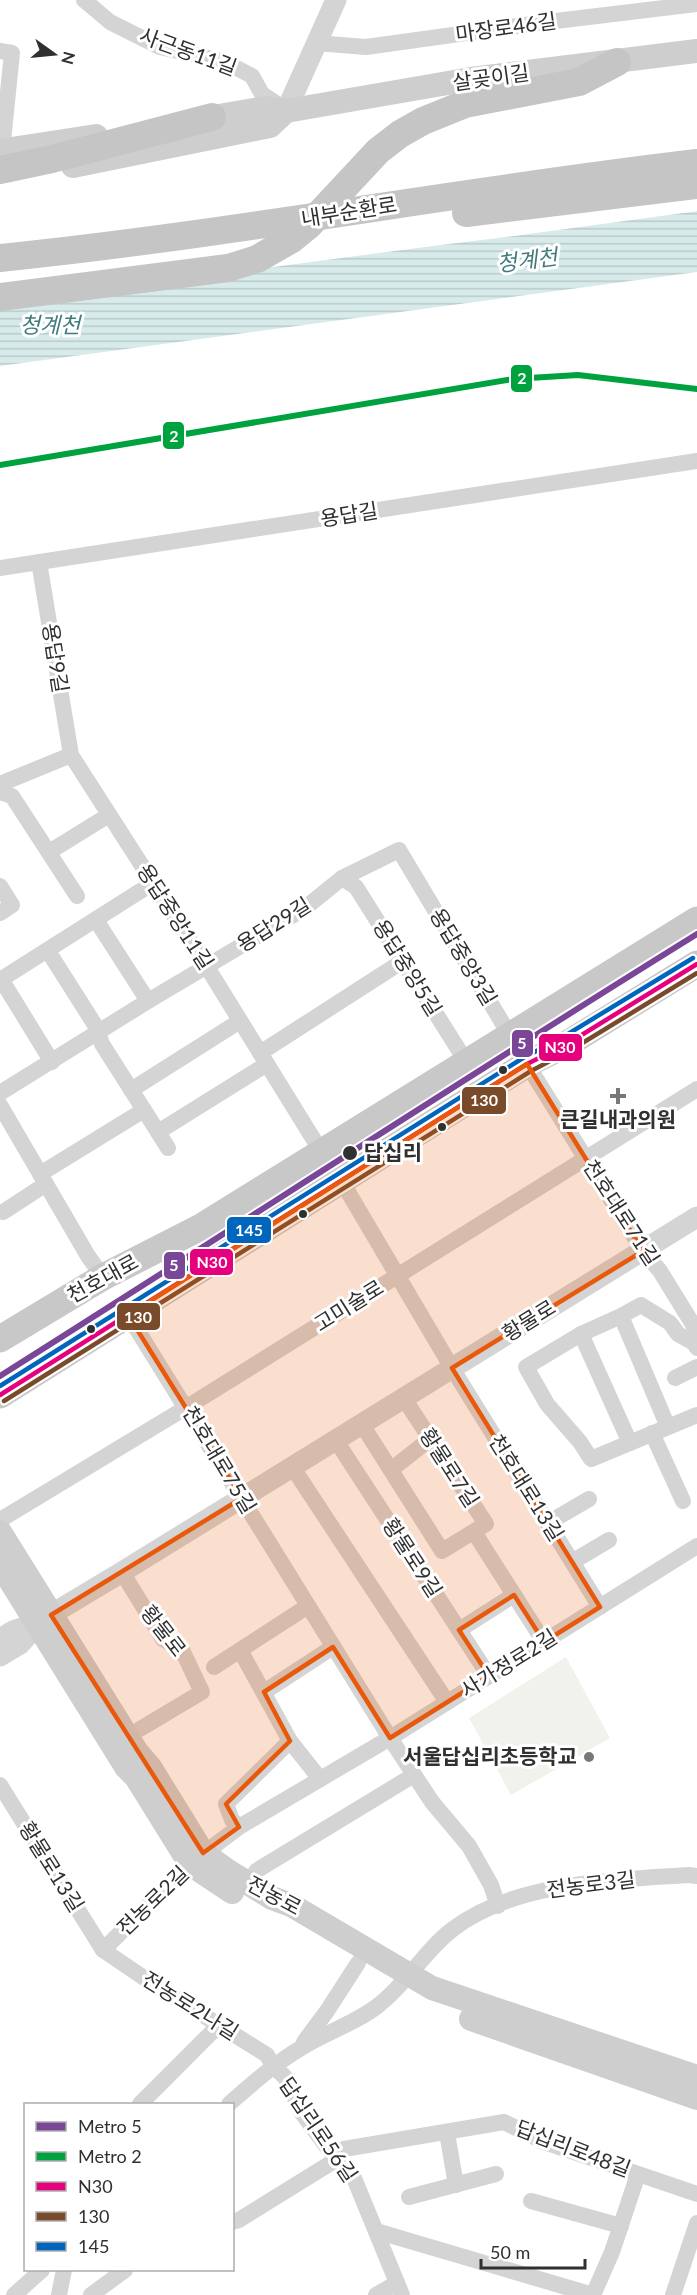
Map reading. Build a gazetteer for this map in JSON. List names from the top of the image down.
{
  "streets": {
    "highway": ["내부순환로"],
    "main road": ["살곶이길", "천호대로", "전농로"],
    "street": [
      "마장로46길",
      "사근동11길",
      "용답길",
      "용답9길",
      "용답중앙11길",
      "용답29길",
      "용답중앙3길",
      "용답중앙5길",
      "천호대로71길",
      "고미술로",
      "황물로",
      "천호대로75길",
      "황물로7길",
      "천호대로13길",
      "황물로9길",
      "사가정로2길",
      "황물로13길",
      "전농로3길",
      "전농로2길",
      "전농로2나길",
      "답십리로56길",
      "답십리로48길"
    ]
  },
  "crossings": [
    ["사근동11길", "살곶이길"],
    ["용답길", "용답9길"],
    ["용답9길", "용답중앙11길"],
    ["용답중앙11길", "용답29길"],
    ["용답중앙11길", "천호대로"],
    ["용답29길", "용답중앙3길"],
    ["용답29길", "용답중앙5길"],
    ["용답중앙3길", "천호대로71길"],
    ["용답중앙3길", "천호대로"],
    ["용답중앙5길", "천호대로"],
    ["천호대로71길", "천호대로"],
    ["천호대로71길", "고미술로"],
    ["천호대로71길", "황물로"],
    ["천호대로", "천호대로75길"],
    ["천호대로", "천호대로13길"],
    ["고미술로", "천호대로75길"],
    ["고미술로", "천호대로13길"],
    ["황물로", "천호대로75길"],
    ["황물로", "황물로7길"],
    ["황물로", "천호대로13길"],
    ["황물로", "황물로9길"],
    ["황물로", "전농로"],
    ["천호대로75길", "사가정로2길"],
    ["천호대로75길", "전농로3길"],
    ["황물로7길", "사가정로2길"],
    ["천호대로13길", "사가정로2길"],
    ["황물로9길", "사가정로2길"],
    ["사가정로2길", "전농로"],
    ["사가정로2길", "전농로2길"],
    ["황물로13길", "전농로2길"],
    ["황물로13길", "전농로2나길"],
    ["전농로3길", "전농로"],
    ["전농로3길", "전농로2나길"],
    ["전농로3길", "답십리로56길"],
    ["전농로", "전농로2길"],
    ["전농로2길", "전농로2나길"],
    ["전농로2나길", "답십리로56길"],
    ["답십리로56길", "답십리로48길"]
  ],
  "water": ["청계천"],
  "places": {
    "health": ["큰길내과의원"],
    "other": ["답십리", "서울답십리초등학교"]
  },
  "lines": [
    "metro line 2",
    "metro line 5",
    "transit line 145",
    "transit line N30",
    "transit line 130"
  ],
  "legend": [
    "Metro 5",
    "Metro 2",
    "N30",
    "130",
    "145"
  ],
  "scale_bar": "50 m",
  "north": "right"
}
